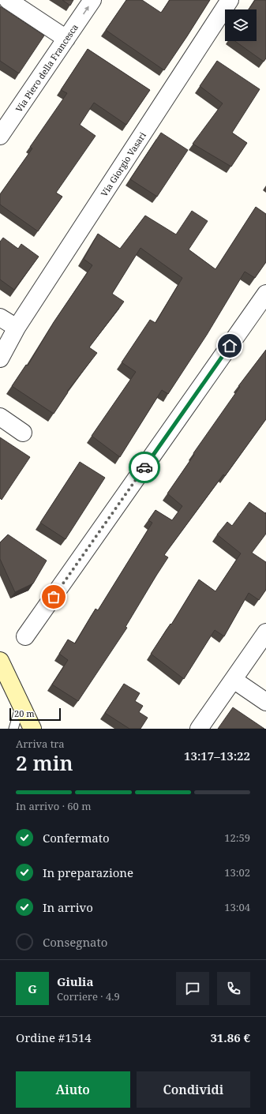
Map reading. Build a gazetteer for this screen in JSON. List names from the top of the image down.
{
  "streets": {
    "street": ["Via Piero della Francesca", "Via Giorgio Vasari"]
  },
  "scale_bar": "20 m",
  "page": {
    "scale": "20 m",
    "heading": ["2 min", "Arriva tra", "13:17–13:22"],
    "panel": [
      "Giulia",
      "Corriere · 4.9",
      "Ordine #1514",
      "31.86 €"
    ],
    "bar": "In arrivo · 60 m",
    "list": [
      ["Confermato", "12:59"],
      ["In preparazione", "13:02"],
      ["In arrivo", "13:04"],
      "Consegnato"
    ],
    "round": "G",
    "buttons": ["Aiuto", "Condividi"]
  }
}
